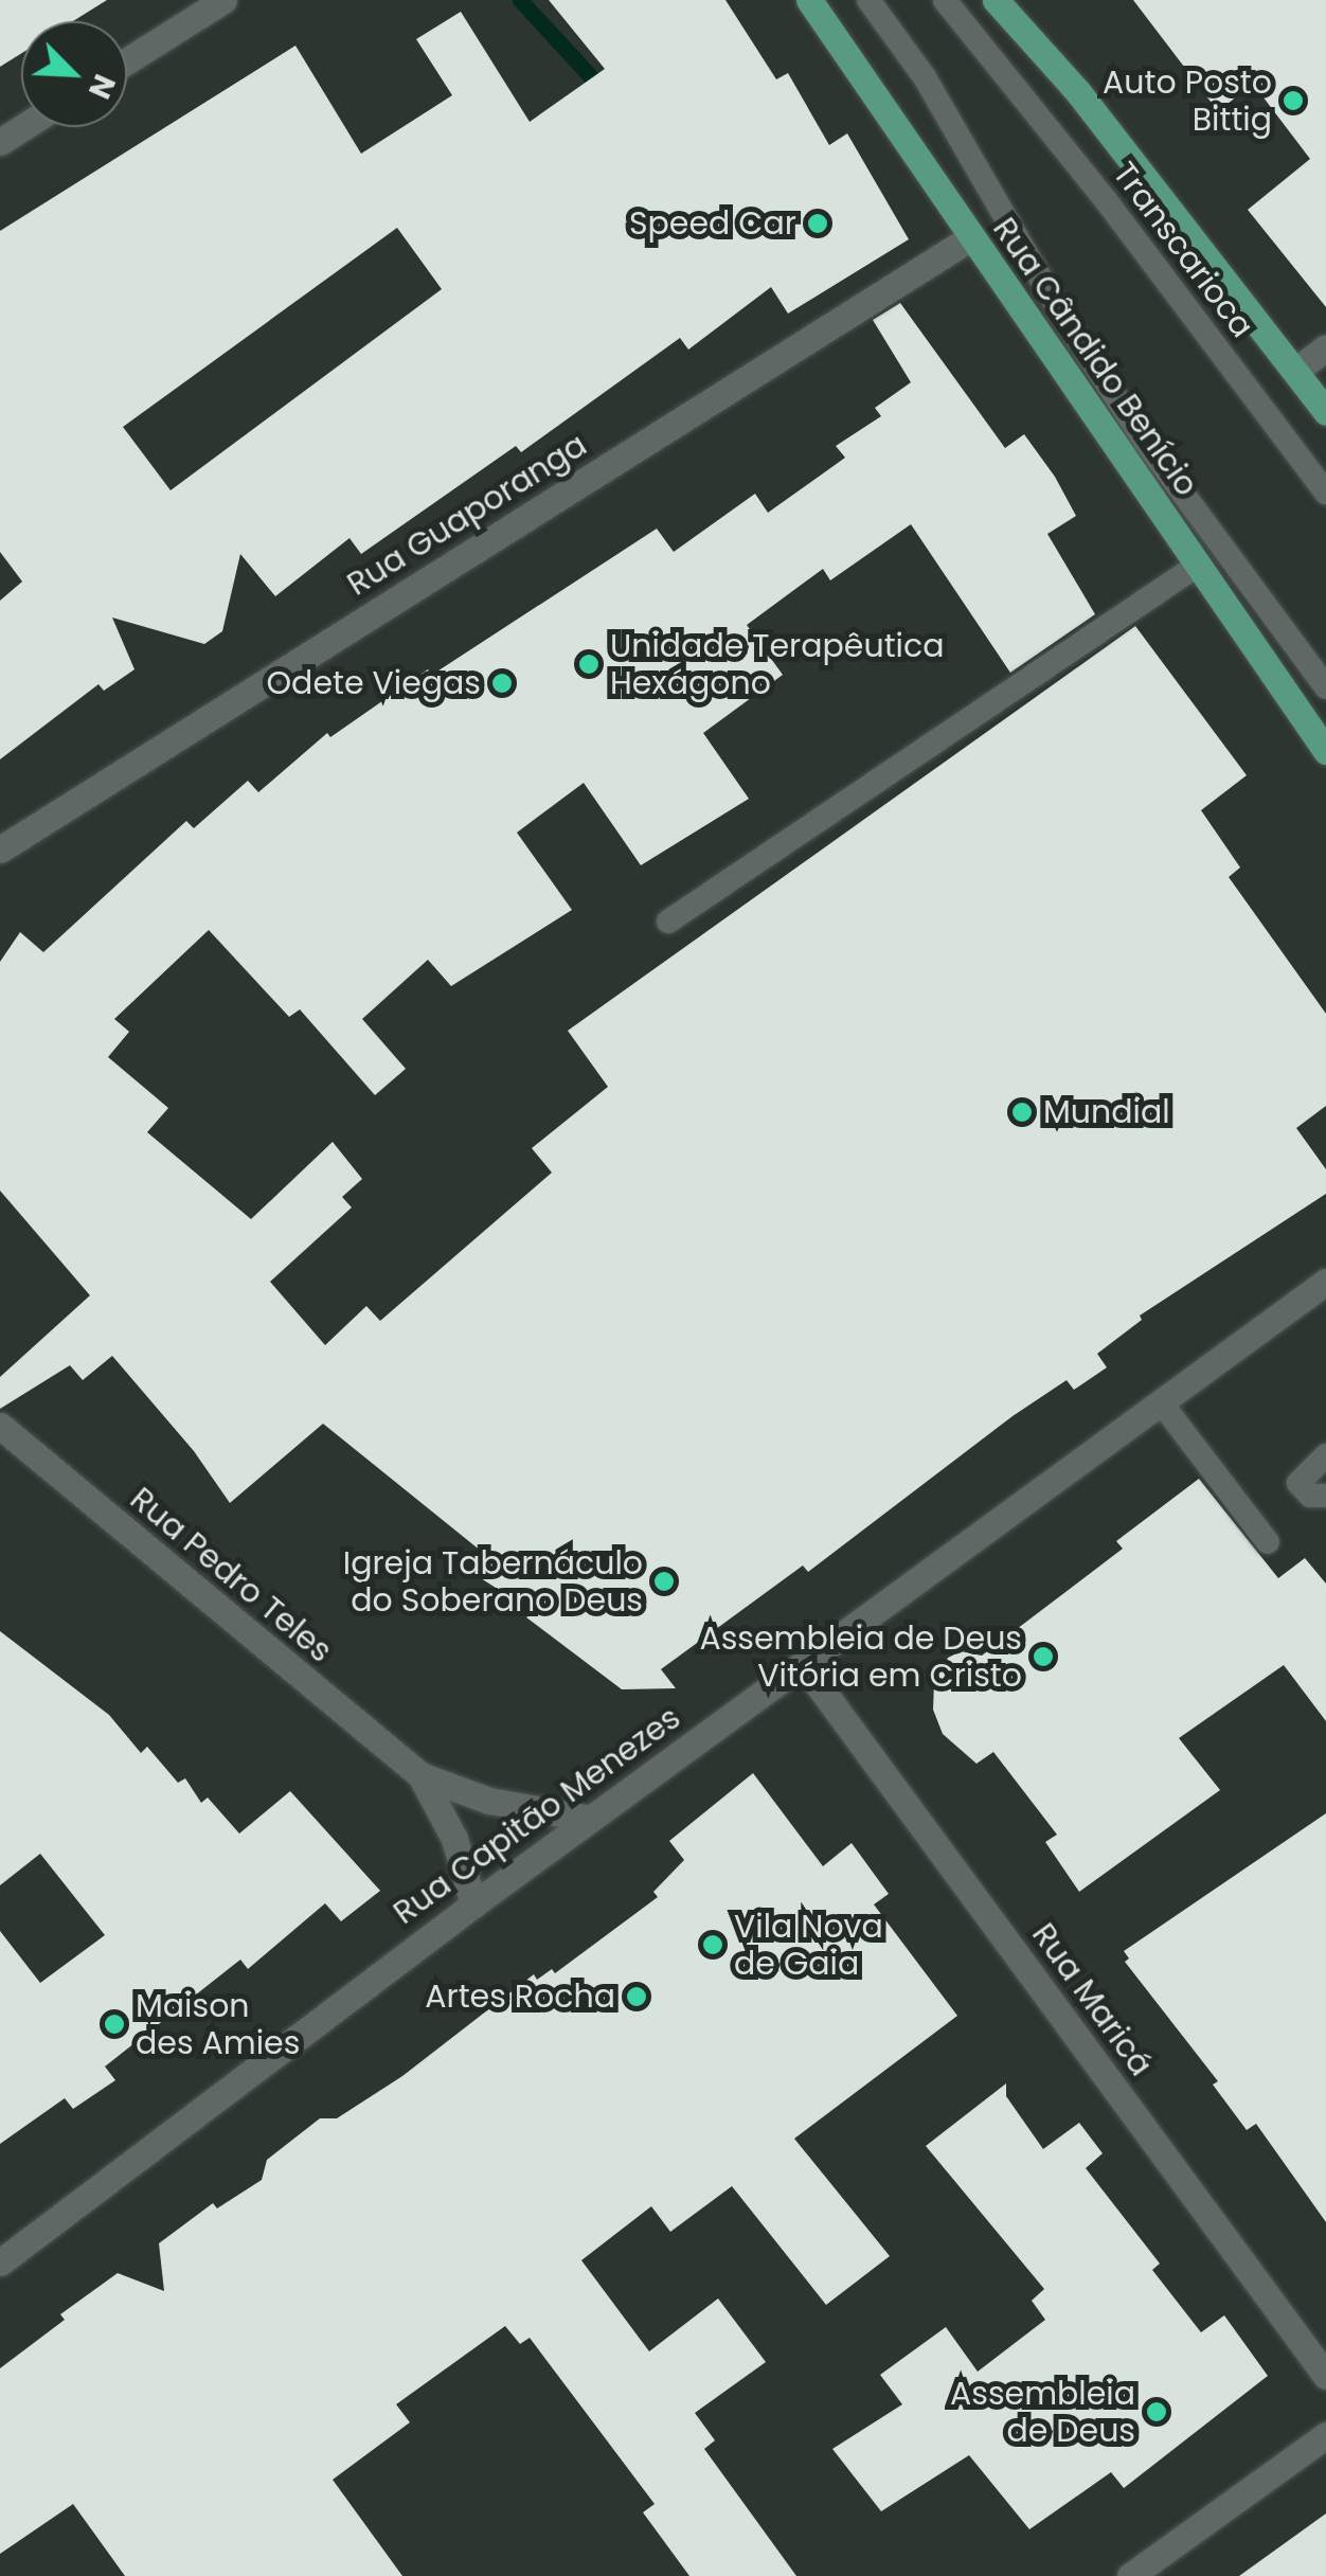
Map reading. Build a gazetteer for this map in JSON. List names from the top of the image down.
{
  "streets": {
    "main road": ["Rua Cândido Benício"],
    "street": [
      "Rua Guaporanga",
      "Rua Pedro Teles",
      "Rua Capitão Menezes",
      "Rua Maricá"
    ],
    "lane": ["Transcarioca"]
  },
  "crossings": [
    ["Rua Cândido Benício", "Rua Guaporanga"],
    ["Rua Pedro Teles", "Rua Capitão Menezes"],
    ["Rua Capitão Menezes", "Rua Maricá"]
  ],
  "places": [
    "Auto Posto Bittig",
    "Speed Car",
    "Unidade Terapêutica Hexágono",
    "Odete Viegas",
    "Mundial",
    "Igreja Tabernáculo do Soberano Deus",
    "Assembleia de Deus Vitória em Cristo",
    "Vila Nova de Gaia",
    "Artes Rocha",
    "Maison des Amies",
    "Assembleia de Deus"
  ],
  "north": "bottom right"
}
